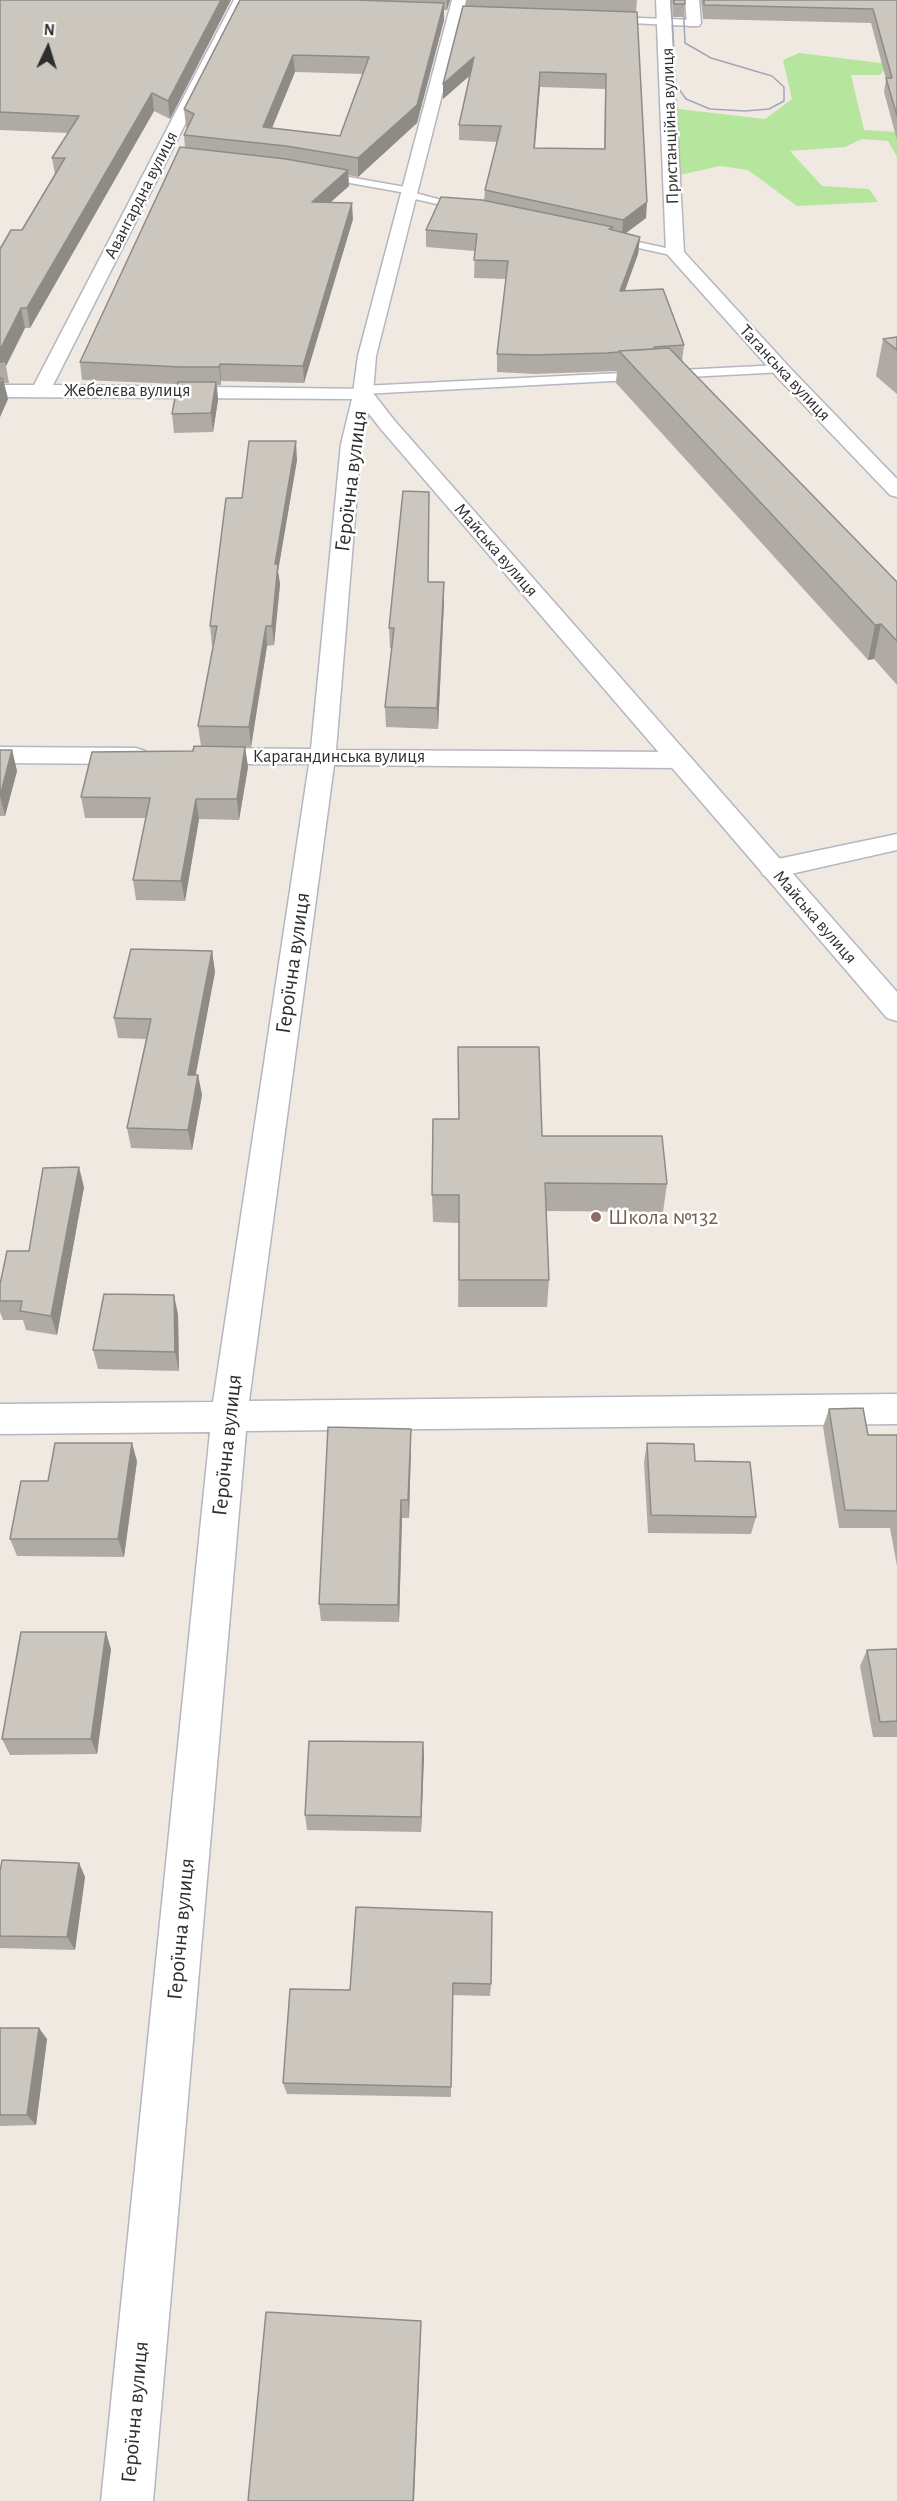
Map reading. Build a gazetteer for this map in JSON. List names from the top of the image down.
{
  "streets": {
    "street": [
      "Пристанційна вулиця",
      "Авангардна вулиця",
      "Таганська вулиця",
      "Жебелєва вулиця",
      "Героїчна вулиця",
      "Майська вулиця",
      "Карагандинська вулиця"
    ]
  },
  "crossings": [
    ["Пристанційна вулиця", "Таганська вулиця"],
    ["Авангардна вулиця", "Жебелєва вулиця"],
    ["Жебелєва вулиця", "Героїчна вулиця"],
    ["Жебелєва вулиця", "Майська вулиця"],
    ["Героїчна вулиця", "Майська вулиця"],
    ["Героїчна вулиця", "Карагандинська вулиця"],
    ["Майська вулиця", "Карагандинська вулиця"]
  ],
  "places": ["Школа №132"],
  "north": "top"
}
